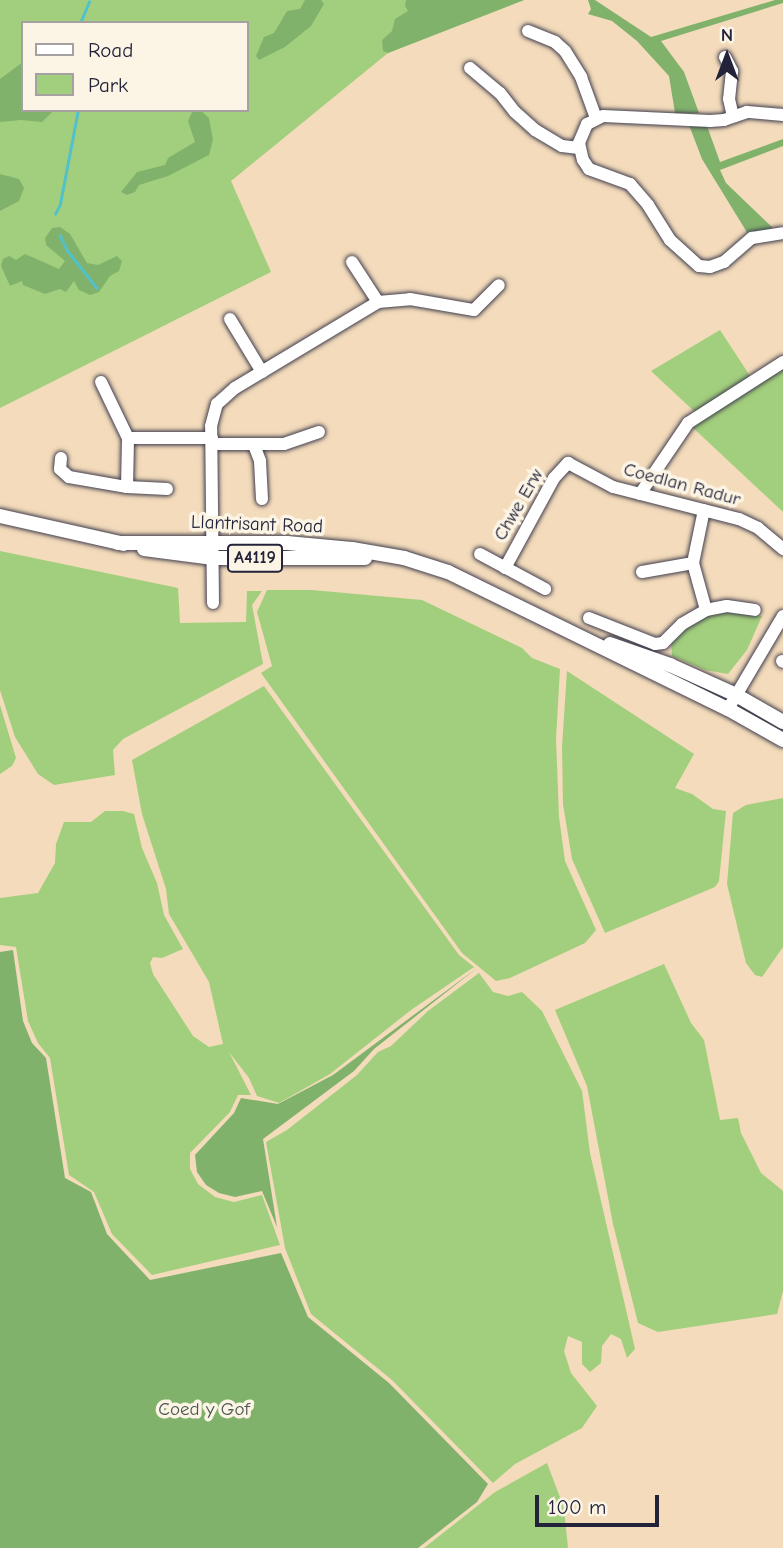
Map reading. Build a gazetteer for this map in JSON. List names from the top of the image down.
{
  "streets": {
    "main road": ["Llantrisant Road", "A4119"],
    "street": ["Coedlan Radur", "Chwe Erw"]
  },
  "crossings": [
    ["Coedlan Radur", "Chwe Erw"]
  ],
  "parks": ["Coed y Gof"],
  "legend": ["Road", "Park"],
  "scale_bar": "100 m",
  "north": "top"
}
